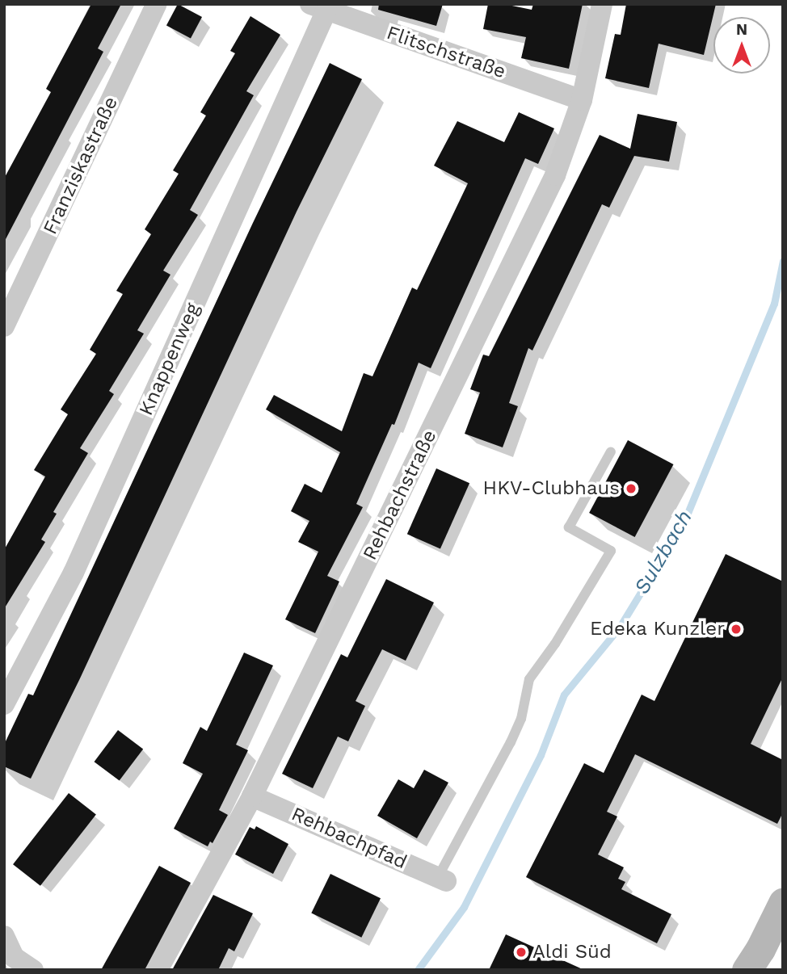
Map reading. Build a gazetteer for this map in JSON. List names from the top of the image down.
{
  "streets": {
    "street": [
      "Flitschstraße",
      "Franziskastraße",
      "Knappenweg",
      "Rehbachstraße",
      "Rehbachpfad"
    ]
  },
  "crossings": [
    ["Flitschstraße", "Knappenweg"],
    ["Flitschstraße", "Rehbachstraße"],
    ["Rehbachstraße", "Rehbachpfad"]
  ],
  "water": ["Sulzbach"],
  "places": ["HKV-Clubhaus", "Edeka Kunzler", "Aldi Süd"],
  "north": "top"
}
